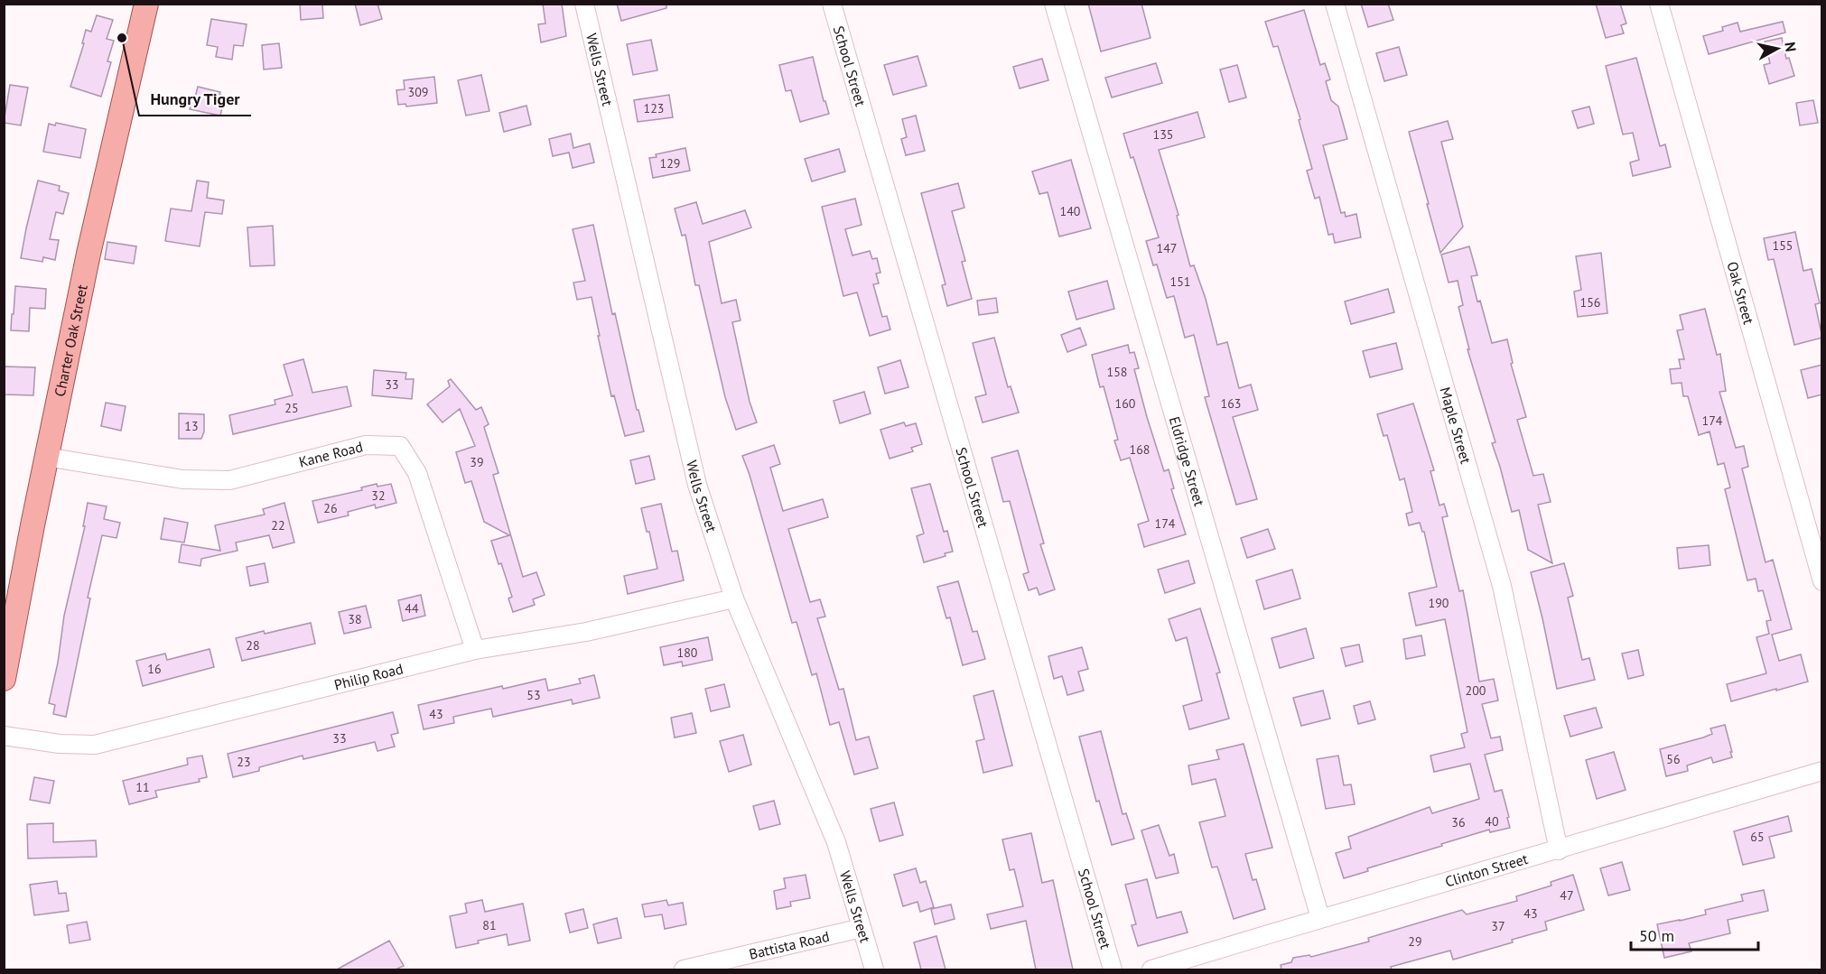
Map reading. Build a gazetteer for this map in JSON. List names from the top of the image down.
{
  "streets": {
    "main road": ["Charter Oak Street"],
    "street": [
      "School Street",
      "Wells Street",
      "Oak Street",
      "Maple Street",
      "Kane Road",
      "Eldridge Street",
      "Philip Road",
      "Clinton Street",
      "Battista Road"
    ]
  },
  "crossings": [
    ["Wells Street", "Philip Road"],
    ["Wells Street", "Battista Road"],
    ["Charter Oak Street", "Kane Road"],
    ["Maple Street", "Clinton Street"],
    ["Kane Road", "Philip Road"],
    ["Eldridge Street", "Clinton Street"]
  ],
  "places": ["Hungry Tiger"],
  "house_numbers": [
    "309",
    "123",
    "135",
    "129",
    "140",
    "155",
    "147",
    "151",
    "156",
    "158",
    "33",
    "160",
    "163",
    "25",
    "174",
    "13",
    "168",
    "39",
    "32",
    "26",
    "174",
    "22",
    "190",
    "44",
    "38",
    "28",
    "180",
    "16",
    "200",
    "53",
    "43",
    "33",
    "56",
    "23",
    "11",
    "40",
    "36",
    "65",
    "47",
    "43",
    "81",
    "37",
    "29"
  ],
  "scale_bar": "50 m",
  "north": "right"
}
